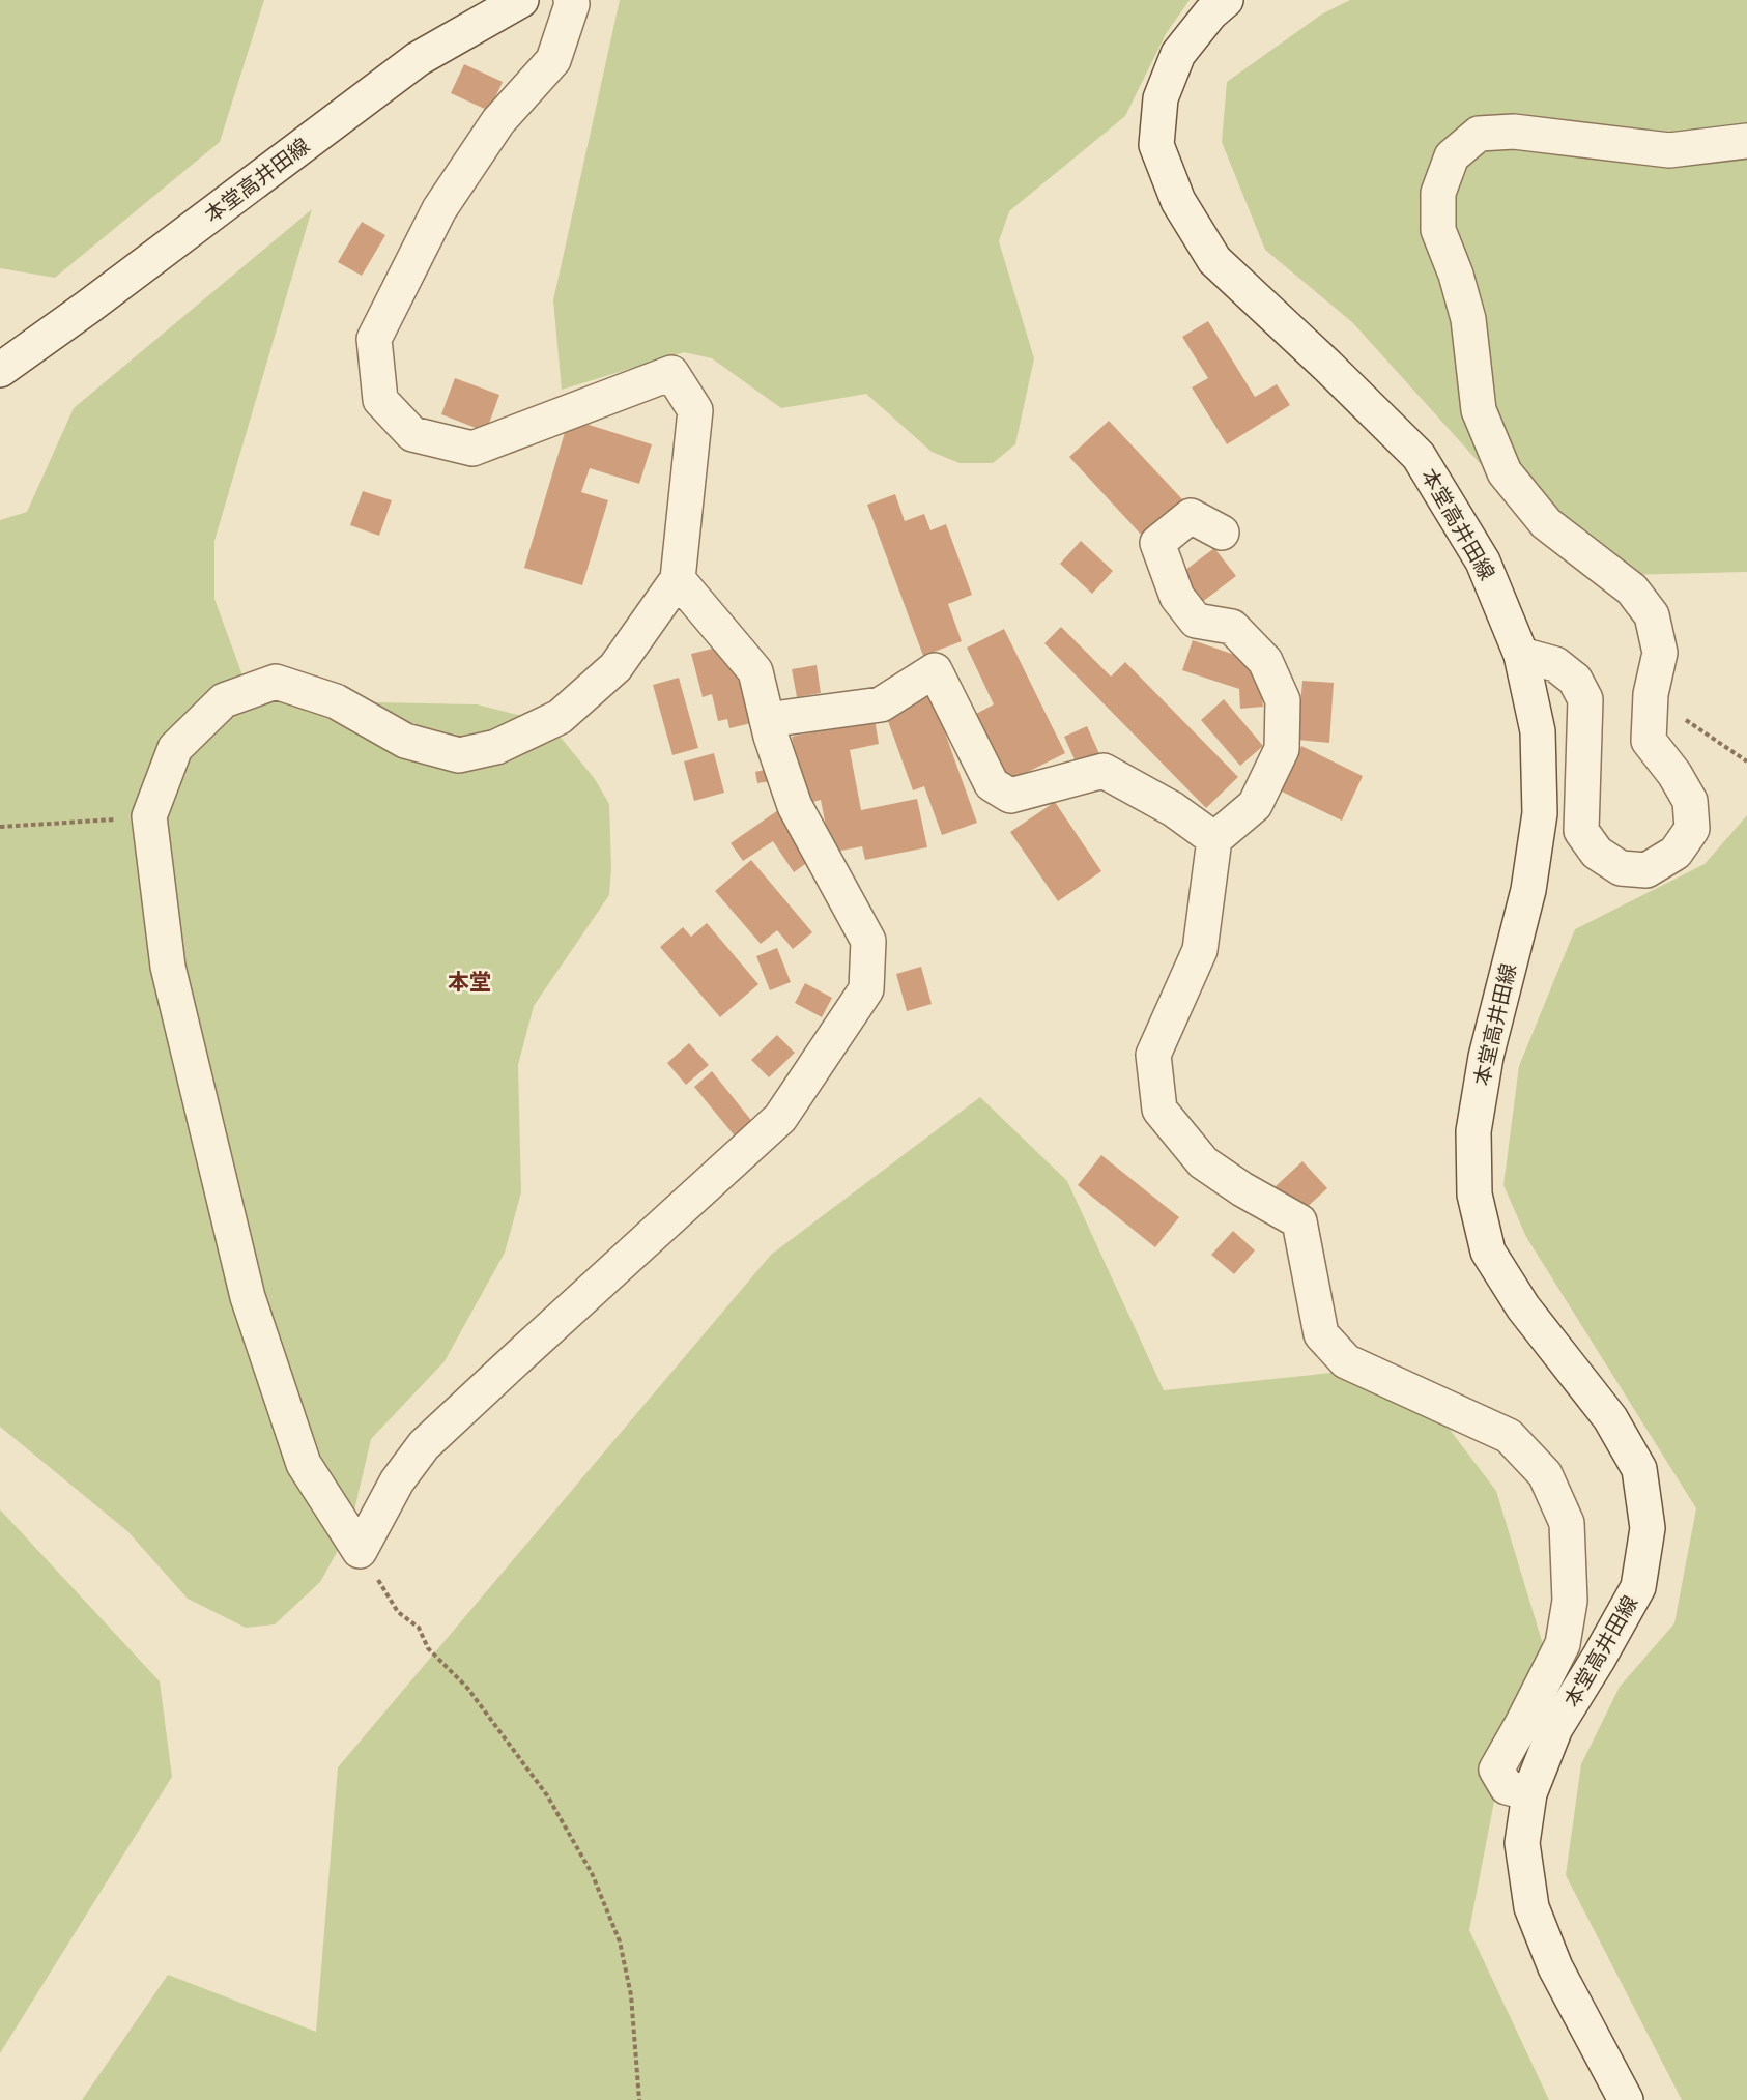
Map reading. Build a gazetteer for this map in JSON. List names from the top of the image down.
{
  "streets": {
    "street": ["本堂高井田線"]
  },
  "districts": ["本堂"]
}
